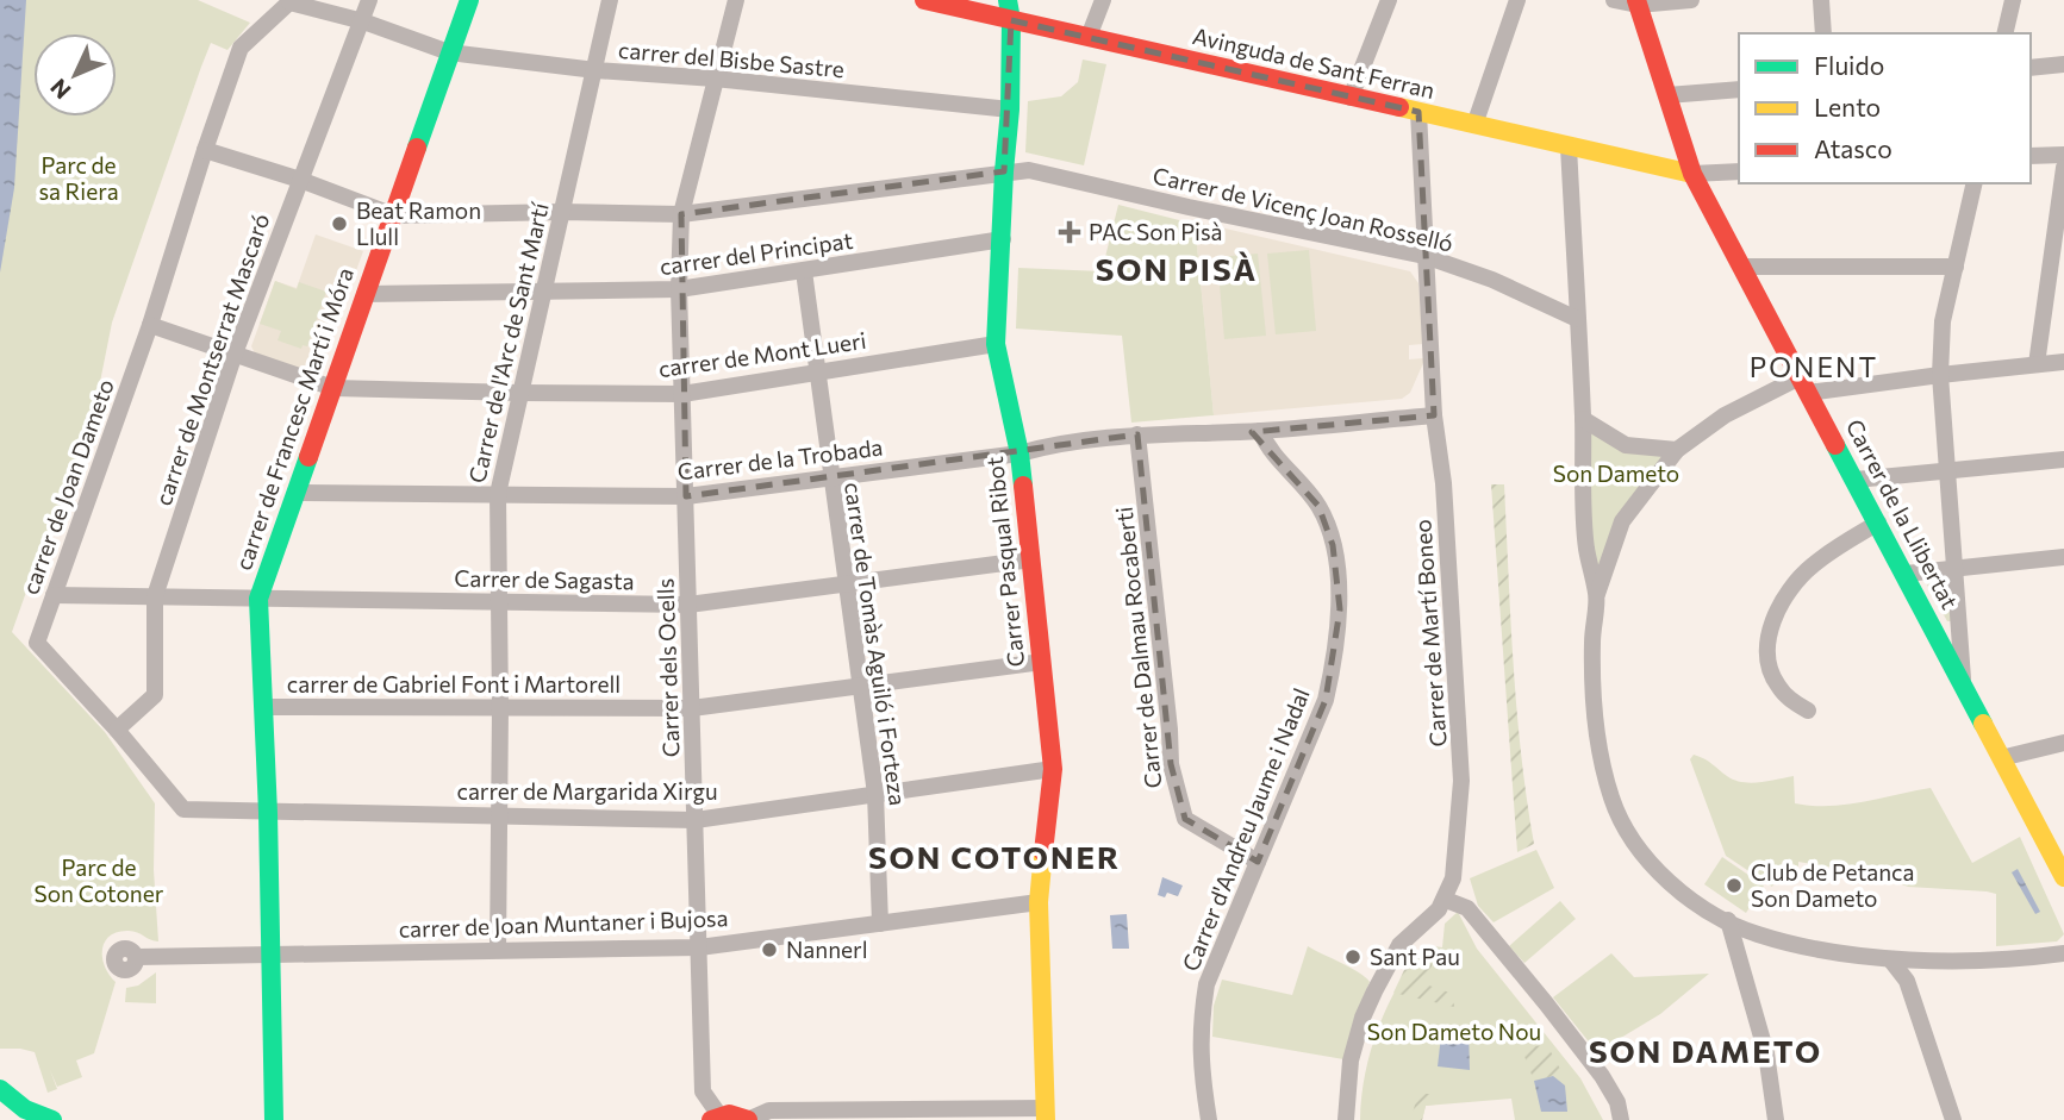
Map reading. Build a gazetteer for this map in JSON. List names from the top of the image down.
{
  "streets": {
    "street": [
      "carrer del Bisbe Sastre",
      "Avinguda de Sant Ferran",
      "Carrer de Vicenç Joan Rosselló",
      "carrer del Principat",
      "Carrer de l'Arc de Sant Martí",
      "carrer de Mont Lueri",
      "carrer de Montserrat Mascaró",
      "carrer de Francesc Martí i Móra",
      "Carrer de la Trobada",
      "carrer de Joan Dameto",
      "Carrer de la Llibertat",
      "Carrer Pasqual Ribot",
      "Carrer de Sagasta",
      "Carrer de Martí Boneo",
      "carrer de Tomàs Aguiló i Forteza",
      "Carrer de Dalmau Rocaberti",
      "Carrer dels Ocells",
      "carrer de Gabriel Font i Martorell",
      "carrer de Margarida Xirgu",
      "Carrer d'Andreu Jaume i Nadal",
      "carrer de Joan Muntaner i Bujosa"
    ]
  },
  "crossings": [
    ["carrer del Bisbe Sastre", "Carrer de l'Arc de Sant Martí"],
    ["carrer del Bisbe Sastre", "carrer de Montserrat Mascaró"],
    ["carrer del Bisbe Sastre", "carrer de Francesc Martí i Móra"],
    ["carrer del Bisbe Sastre", "carrer de Joan Dameto"],
    ["carrer del Bisbe Sastre", "Carrer Pasqual Ribot"],
    ["carrer del Bisbe Sastre", "Carrer dels Ocells"],
    ["Avinguda de Sant Ferran", "Carrer de la Llibertat"],
    ["Avinguda de Sant Ferran", "Carrer Pasqual Ribot"],
    ["Avinguda de Sant Ferran", "Carrer de Martí Boneo"],
    ["Carrer de Vicenç Joan Rosselló", "Carrer de l'Arc de Sant Martí"],
    ["Carrer de Vicenç Joan Rosselló", "carrer de Francesc Martí i Móra"],
    ["Carrer de Vicenç Joan Rosselló", "Carrer Pasqual Ribot"],
    ["Carrer de Vicenç Joan Rosselló", "Carrer de Martí Boneo"],
    ["Carrer de Vicenç Joan Rosselló", "Carrer dels Ocells"],
    ["carrer del Principat", "Carrer de l'Arc de Sant Martí"],
    ["carrer del Principat", "carrer de Francesc Martí i Móra"],
    ["carrer del Principat", "Carrer Pasqual Ribot"],
    ["carrer del Principat", "carrer de Tomàs Aguiló i Forteza"],
    ["carrer del Principat", "Carrer dels Ocells"],
    ["Carrer de l'Arc de Sant Martí", "carrer de Mont Lueri"],
    ["Carrer de l'Arc de Sant Martí", "Carrer de la Trobada"],
    ["Carrer de l'Arc de Sant Martí", "Carrer de Sagasta"],
    ["Carrer de l'Arc de Sant Martí", "carrer de Gabriel Font i Martorell"],
    ["Carrer de l'Arc de Sant Martí", "carrer de Margarida Xirgu"],
    ["Carrer de l'Arc de Sant Martí", "carrer de Joan Muntaner i Bujosa"],
    ["carrer de Mont Lueri", "carrer de Montserrat Mascaró"],
    ["carrer de Mont Lueri", "carrer de Francesc Martí i Móra"],
    ["carrer de Mont Lueri", "carrer de Joan Dameto"],
    ["carrer de Mont Lueri", "Carrer Pasqual Ribot"],
    ["carrer de Mont Lueri", "carrer de Tomàs Aguiló i Forteza"],
    ["carrer de Mont Lueri", "Carrer dels Ocells"],
    ["carrer de Montserrat Mascaró", "carrer de Joan Dameto"],
    ["carrer de Montserrat Mascaró", "Carrer de Sagasta"],
    ["carrer de Francesc Martí i Móra", "Carrer de la Trobada"],
    ["carrer de Francesc Martí i Móra", "carrer de Joan Dameto"],
    ["carrer de Francesc Martí i Móra", "Carrer de Sagasta"],
    ["carrer de Francesc Martí i Móra", "carrer de Gabriel Font i Martorell"],
    ["carrer de Francesc Martí i Móra", "carrer de Margarida Xirgu"],
    ["carrer de Francesc Martí i Móra", "carrer de Joan Muntaner i Bujosa"],
    ["Carrer de la Trobada", "Carrer Pasqual Ribot"],
    ["Carrer de la Trobada", "Carrer de Martí Boneo"],
    ["Carrer de la Trobada", "carrer de Tomàs Aguiló i Forteza"],
    ["Carrer de la Trobada", "Carrer de Dalmau Rocaberti"],
    ["Carrer de la Trobada", "Carrer dels Ocells"],
    ["Carrer de la Trobada", "Carrer d'Andreu Jaume i Nadal"],
    ["carrer de Joan Dameto", "Carrer de Sagasta"],
    ["carrer de Joan Dameto", "carrer de Margarida Xirgu"],
    ["Carrer Pasqual Ribot", "Carrer de Sagasta"],
    ["Carrer Pasqual Ribot", "carrer de Gabriel Font i Martorell"],
    ["Carrer Pasqual Ribot", "carrer de Margarida Xirgu"],
    ["Carrer Pasqual Ribot", "carrer de Joan Muntaner i Bujosa"],
    ["Carrer de Sagasta", "carrer de Tomàs Aguiló i Forteza"],
    ["Carrer de Sagasta", "Carrer dels Ocells"],
    ["carrer de Tomàs Aguiló i Forteza", "carrer de Gabriel Font i Martorell"],
    ["carrer de Tomàs Aguiló i Forteza", "carrer de Margarida Xirgu"],
    ["carrer de Tomàs Aguiló i Forteza", "carrer de Joan Muntaner i Bujosa"],
    ["Carrer de Dalmau Rocaberti", "Carrer d'Andreu Jaume i Nadal"],
    ["Carrer dels Ocells", "carrer de Gabriel Font i Martorell"],
    ["Carrer dels Ocells", "carrer de Margarida Xirgu"],
    ["Carrer dels Ocells", "carrer de Joan Muntaner i Bujosa"]
  ],
  "districts": [
    "SON PISÀ",
    "PONENT",
    "SON COTONER",
    "SON DAMETO"
  ],
  "parks": [
    "Parc de sa Riera",
    "Son Dameto",
    "Parc de Son Cotoner",
    "Son Dameto Nou"
  ],
  "places": {
    "other": [
      "Beat Ramon Llull",
      "Club de Petanca Son Dameto",
      "Nannerl",
      "Sant Pau"
    ],
    "health": ["PAC Son Pisà"]
  },
  "legend": ["Fluido", "Lento", "Atasco"],
  "north": "bottom left"
}
